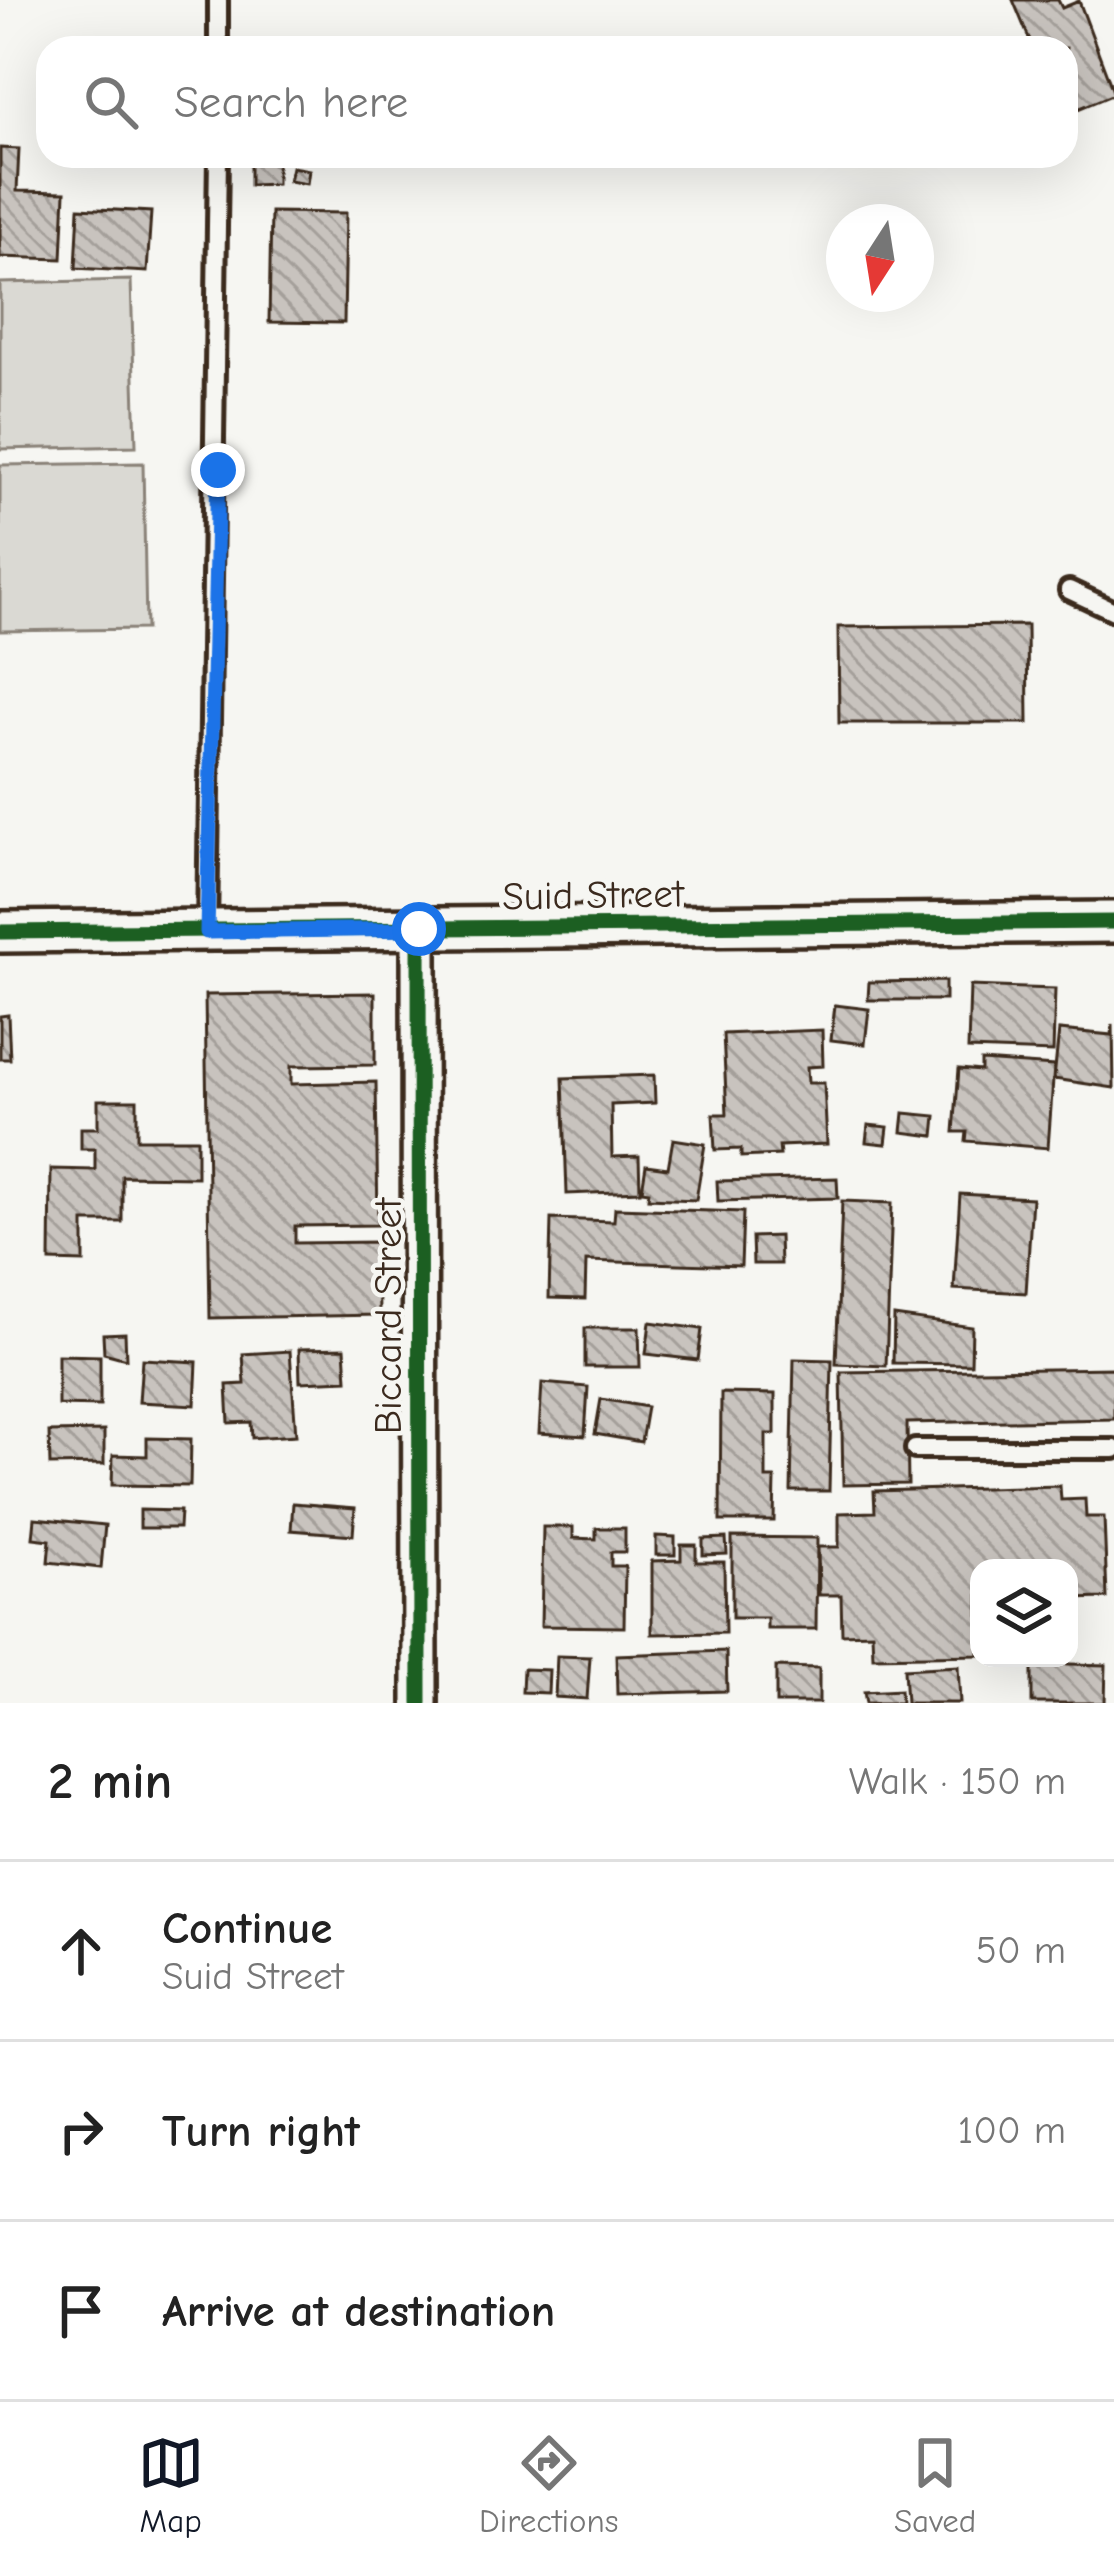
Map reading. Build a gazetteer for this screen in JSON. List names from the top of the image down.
{
  "streets": {
    "street": ["Suid Street", "Biccard Street"]
  },
  "crossings": [
    ["Suid Street", "Biccard Street"]
  ],
  "north": "bottom",
  "page": {
    "search": "Search here",
    "heading": ["2 min", "Walk · 150 m"],
    "list": [
      ["Continue", "Suid Street", "50 m"],
      ["Turn right", "100 m"],
      "Arrive at destination"
    ],
    "nav": ["Map", "Directions", "Saved"]
  }
}
